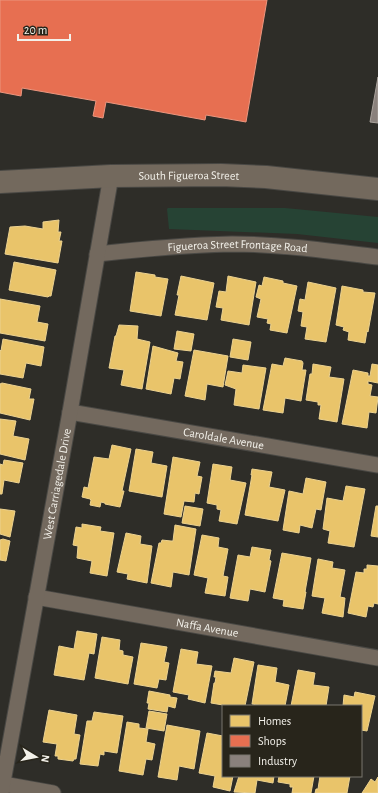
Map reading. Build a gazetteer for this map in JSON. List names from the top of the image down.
{
  "streets": {
    "main road": ["South Figueroa Street"],
    "street": [
      "Figueroa Street Frontage Road",
      "Caroldale Avenue",
      "West Carriagedale Drive",
      "Naffa Avenue"
    ]
  },
  "crossings": [
    ["South Figueroa Street", "West Carriagedale Drive"],
    ["Figueroa Street Frontage Road", "West Carriagedale Drive"],
    ["Caroldale Avenue", "West Carriagedale Drive"],
    ["West Carriagedale Drive", "Naffa Avenue"]
  ],
  "legend": ["Homes", "Shops", "Industry"],
  "scale_bar": "20 m",
  "north": "right"
}
